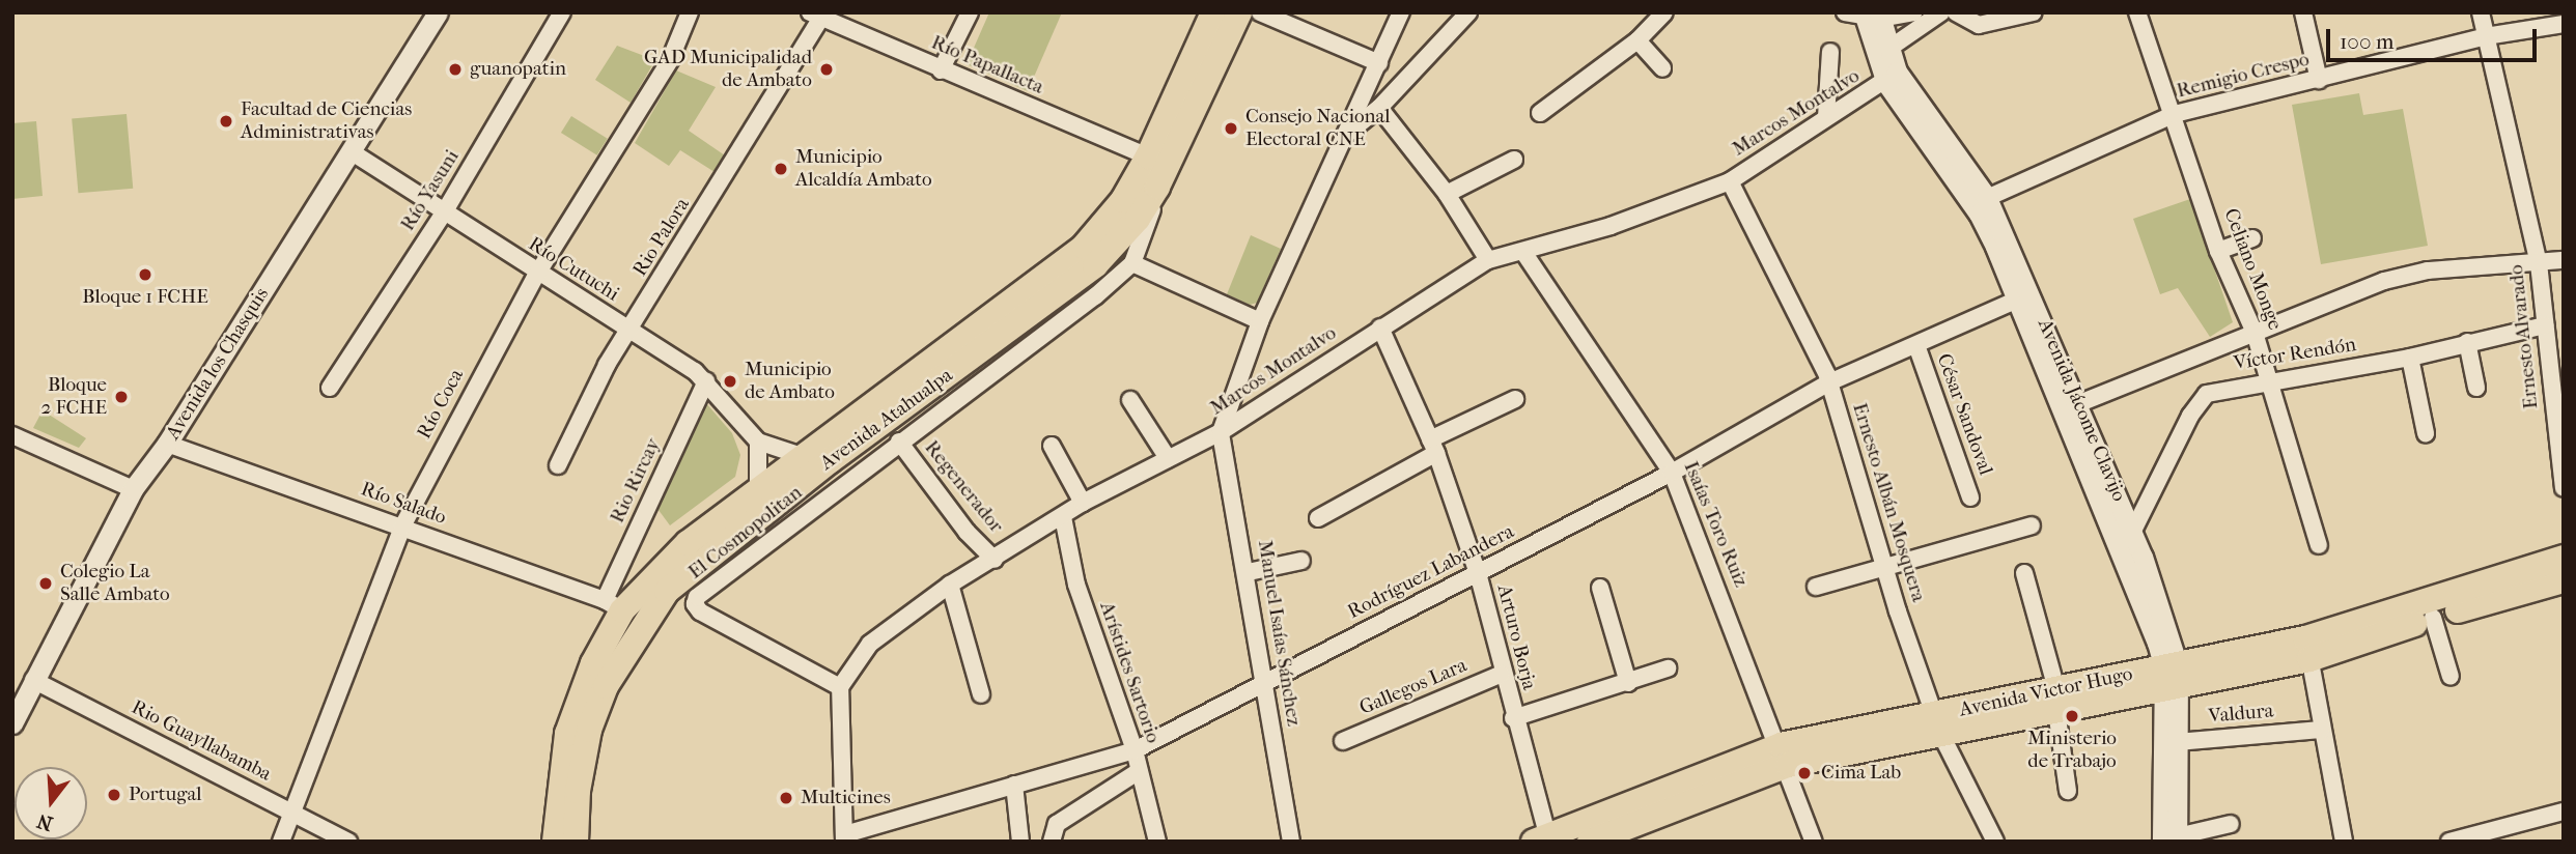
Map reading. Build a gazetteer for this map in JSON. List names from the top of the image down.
{
  "streets": {
    "main road": ["Avenida Atahualpa", "Avenida Victor Hugo"],
    "street": [
      "Río Papallacta",
      "Remigio Crespo",
      "Marcos Montalvo",
      "Río Yasuni",
      "Rio Palora",
      "Río Cutuchi",
      "Celiano Monge",
      "Ernesto Alvarado",
      "Víctor Rendón",
      "Avenida los Chasquis",
      "Río Coca",
      "Avenida Jácome Clavijo",
      "César Sandoval",
      "Rio Rircay",
      "Regenerador",
      "Ernesto Albán Mosquera",
      "Río Salado",
      "Isaías Toro Ruiz",
      "El Cosmopolitan",
      "Rodríguez Labandera",
      "Manuel Isaías Sánchez",
      "Arturo Borja",
      "Arístides Sartorio",
      "Gallegos Lara",
      "Valdura",
      "Rio Guayllabamba"
    ]
  },
  "crossings": [
    ["Río Papallacta", "Rio Palora"],
    ["Río Papallacta", "Avenida Atahualpa"],
    ["Remigio Crespo", "Celiano Monge"],
    ["Remigio Crespo", "Ernesto Alvarado"],
    ["Remigio Crespo", "Avenida Jácome Clavijo"],
    ["Marcos Montalvo", "Avenida Jácome Clavijo"],
    ["Marcos Montalvo", "Regenerador"],
    ["Marcos Montalvo", "Ernesto Albán Mosquera"],
    ["Marcos Montalvo", "Isaías Toro Ruiz"],
    ["Marcos Montalvo", "El Cosmopolitan"],
    ["Marcos Montalvo", "Manuel Isaías Sánchez"],
    ["Marcos Montalvo", "Arturo Borja"],
    ["Marcos Montalvo", "Arístides Sartorio"],
    ["Río Yasuni", "Río Cutuchi"],
    ["Rio Palora", "Río Cutuchi"],
    ["Río Cutuchi", "Avenida los Chasquis"],
    ["Río Cutuchi", "Río Coca"],
    ["Río Cutuchi", "Avenida Atahualpa"],
    ["Río Cutuchi", "Rio Rircay"],
    ["Celiano Monge", "Víctor Rendón"],
    ["Ernesto Alvarado", "Víctor Rendón"],
    ["Víctor Rendón", "Avenida Jácome Clavijo"],
    ["Avenida los Chasquis", "Río Salado"],
    ["Avenida los Chasquis", "Rio Guayllabamba"],
    ["Río Coca", "Río Salado"],
    ["Río Coca", "Rio Guayllabamba"],
    ["Avenida Jácome Clavijo", "Rodríguez Labandera"],
    ["Avenida Jácome Clavijo", "Avenida Victor Hugo"],
    ["Avenida Jácome Clavijo", "Valdura"],
    ["César Sandoval", "Rodríguez Labandera"],
    ["Avenida Atahualpa", "Rio Rircay"],
    ["Avenida Atahualpa", "Río Salado"],
    ["Rio Rircay", "Río Salado"],
    ["Regenerador", "El Cosmopolitan"],
    ["Ernesto Albán Mosquera", "Rodríguez Labandera"],
    ["Ernesto Albán Mosquera", "Avenida Victor Hugo"],
    ["Isaías Toro Ruiz", "Rodríguez Labandera"],
    ["Isaías Toro Ruiz", "Avenida Victor Hugo"],
    ["Rodríguez Labandera", "Manuel Isaías Sánchez"],
    ["Rodríguez Labandera", "Arturo Borja"],
    ["Rodríguez Labandera", "Arístides Sartorio"],
    ["Arturo Borja", "Gallegos Lara"],
    ["Arturo Borja", "Avenida Victor Hugo"]
  ],
  "places": [
    "guanopatin",
    "GAD Municipalidad de Ambato",
    "Facultad de Ciencias Administrativas",
    "Consejo Nacional Electoral CNE",
    "Municipio Alcaldía Ambato",
    "Bloque 1 FCHE",
    "Municipio de Ambato",
    "Bloque 2 FCHE",
    "Colegio La Salle Ambato",
    "Ministerio de Trabajo",
    "Cima Lab",
    "Portugal",
    "Multicines"
  ],
  "scale_bar": "100 m",
  "north": "bottom"
}
